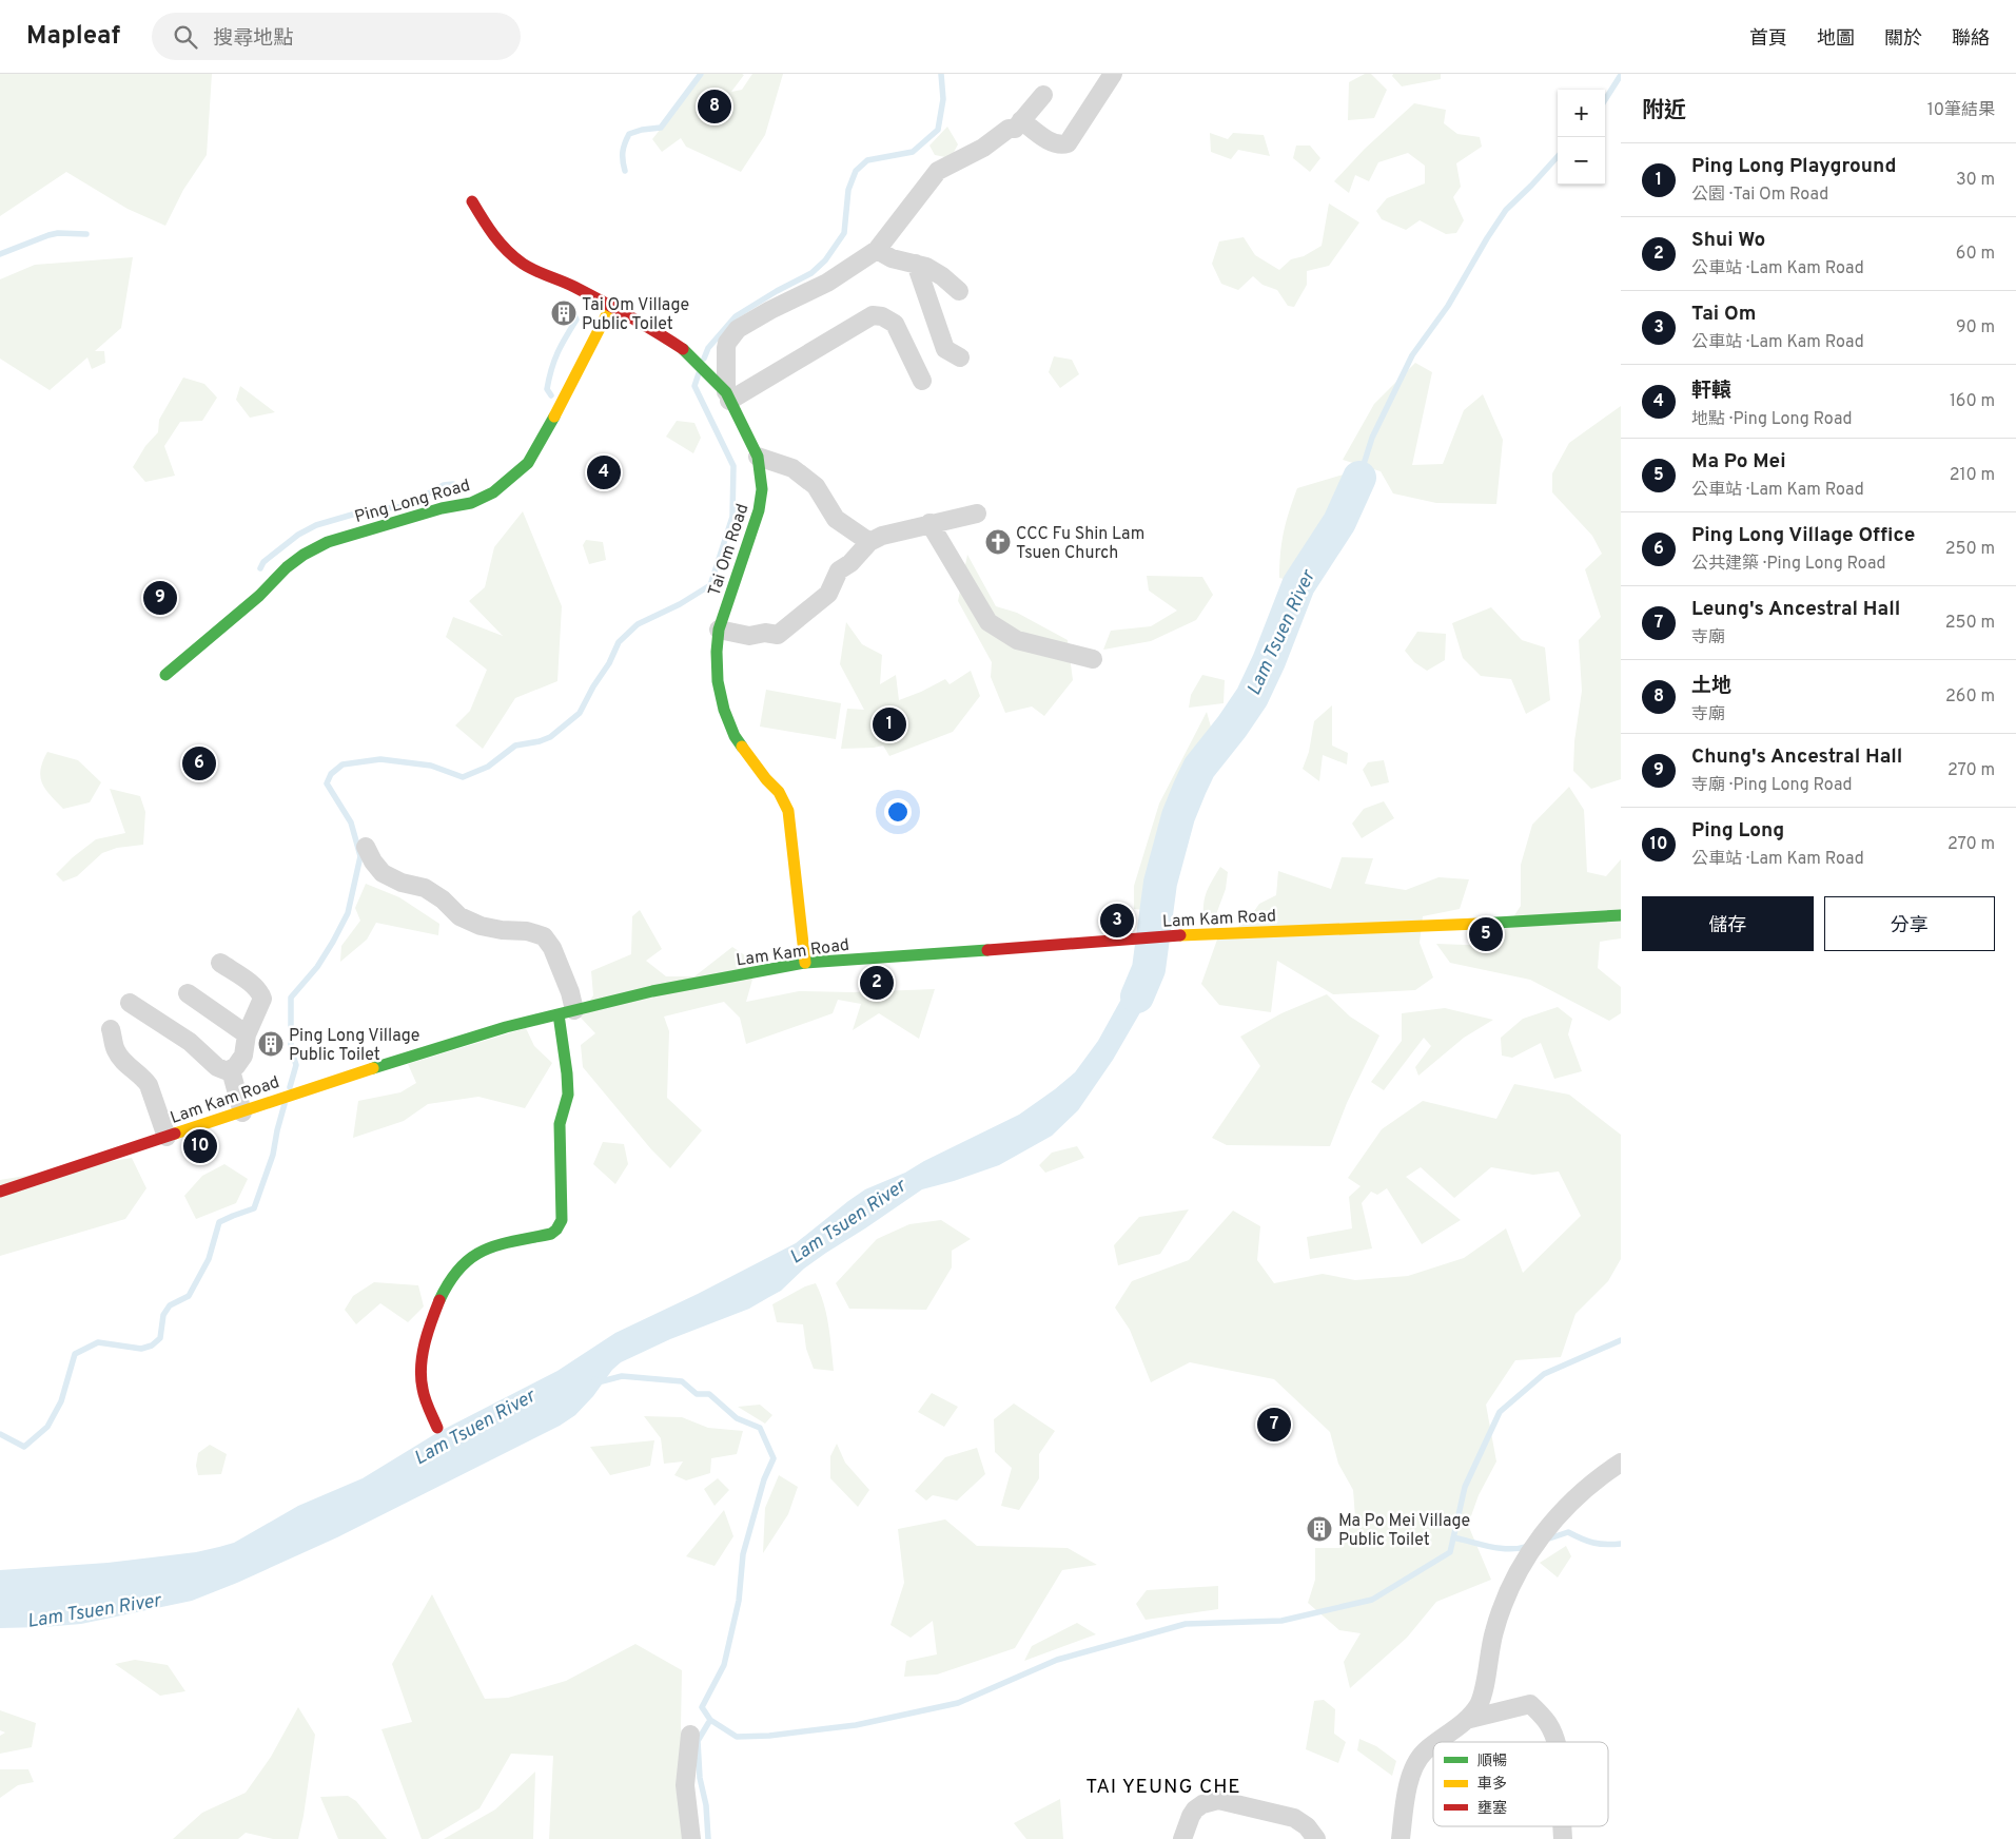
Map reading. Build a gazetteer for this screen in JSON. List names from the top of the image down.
{
  "streets": {
    "street": ["Ping Long Road", "Tai Om Road", "Lam Kam Road"]
  },
  "crossings": [
    ["Ping Long Road", "Tai Om Road"],
    ["Tai Om Road", "Lam Kam Road"]
  ],
  "districts": ["TAI YEUNG CHE"],
  "water": ["Lam Tsuen River"],
  "places": {
    "building": ["Tai Om Village Public Toilet", "Ping Long Village Public Toilet", "Ma Po Mei Village Public Toilet"],
    "church": ["CCC Fu Shin Lam Tsuen Church"]
  },
  "legend": ["順暢", "車多", "壅塞"],
  "page": {
    "header": "Mapleaf",
    "search": "搜尋地點",
    "nav": [
      "首頁",
      "地圖",
      "關於",
      "聯絡"
    ],
    "heading": ["附近", "10筆結果"],
    "pins": [
      "8",
      "4",
      "9",
      "1",
      "6",
      "3",
      "5",
      "2",
      "10",
      "7"
    ],
    "map_buttons": ["+", "−"],
    "list": [
      {
        "mark": "1",
        "name": "Ping Long Playground",
        "note": "公園 · Tai Om Road",
        "value": "30 m"
      },
      {
        "mark": "2",
        "name": "Shui Wo",
        "note": "公車站 · Lam Kam Road",
        "value": "60 m"
      },
      {
        "mark": "3",
        "name": "Tai Om",
        "note": "公車站 · Lam Kam Road",
        "value": "90 m"
      },
      {
        "mark": "4",
        "name": "軒轅",
        "note": "地點 · Ping Long Road",
        "value": "160 m"
      },
      {
        "mark": "5",
        "name": "Ma Po Mei",
        "note": "公車站 · Lam Kam Road",
        "value": "210 m"
      },
      {
        "mark": "6",
        "name": "Ping Long Village Office",
        "note": "公共建築 · Ping Long Road",
        "value": "250 m"
      },
      {
        "mark": "7",
        "name": "Leung's Ancestral Hall",
        "note": "寺廟",
        "value": "250 m"
      },
      {
        "mark": "8",
        "name": "土地",
        "note": "寺廟",
        "value": "260 m"
      },
      {
        "mark": "9",
        "name": "Chung's Ancestral Hall",
        "note": "寺廟 · Ping Long Road",
        "value": "270 m"
      },
      {
        "mark": "10",
        "name": "Ping Long",
        "note": "公車站 · Lam Kam Road",
        "value": "270 m"
      }
    ],
    "buttons": ["儲存", "分享"]
  }
}
